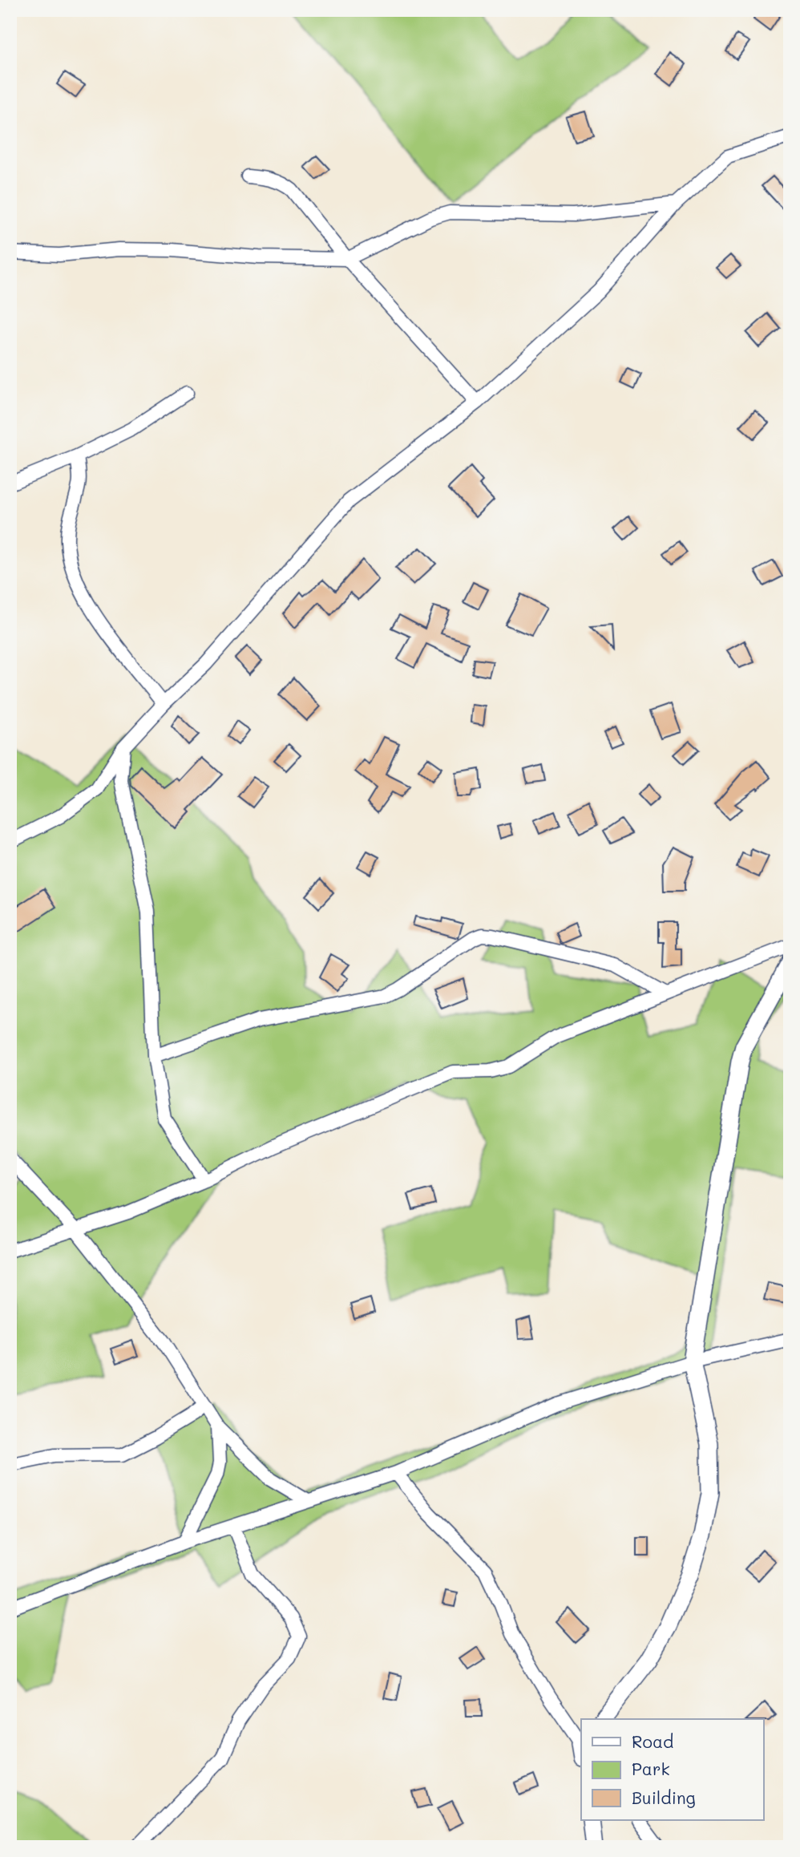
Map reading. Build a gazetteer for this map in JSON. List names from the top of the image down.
{
  "legend": ["Road", "Park", "Building"]
}
